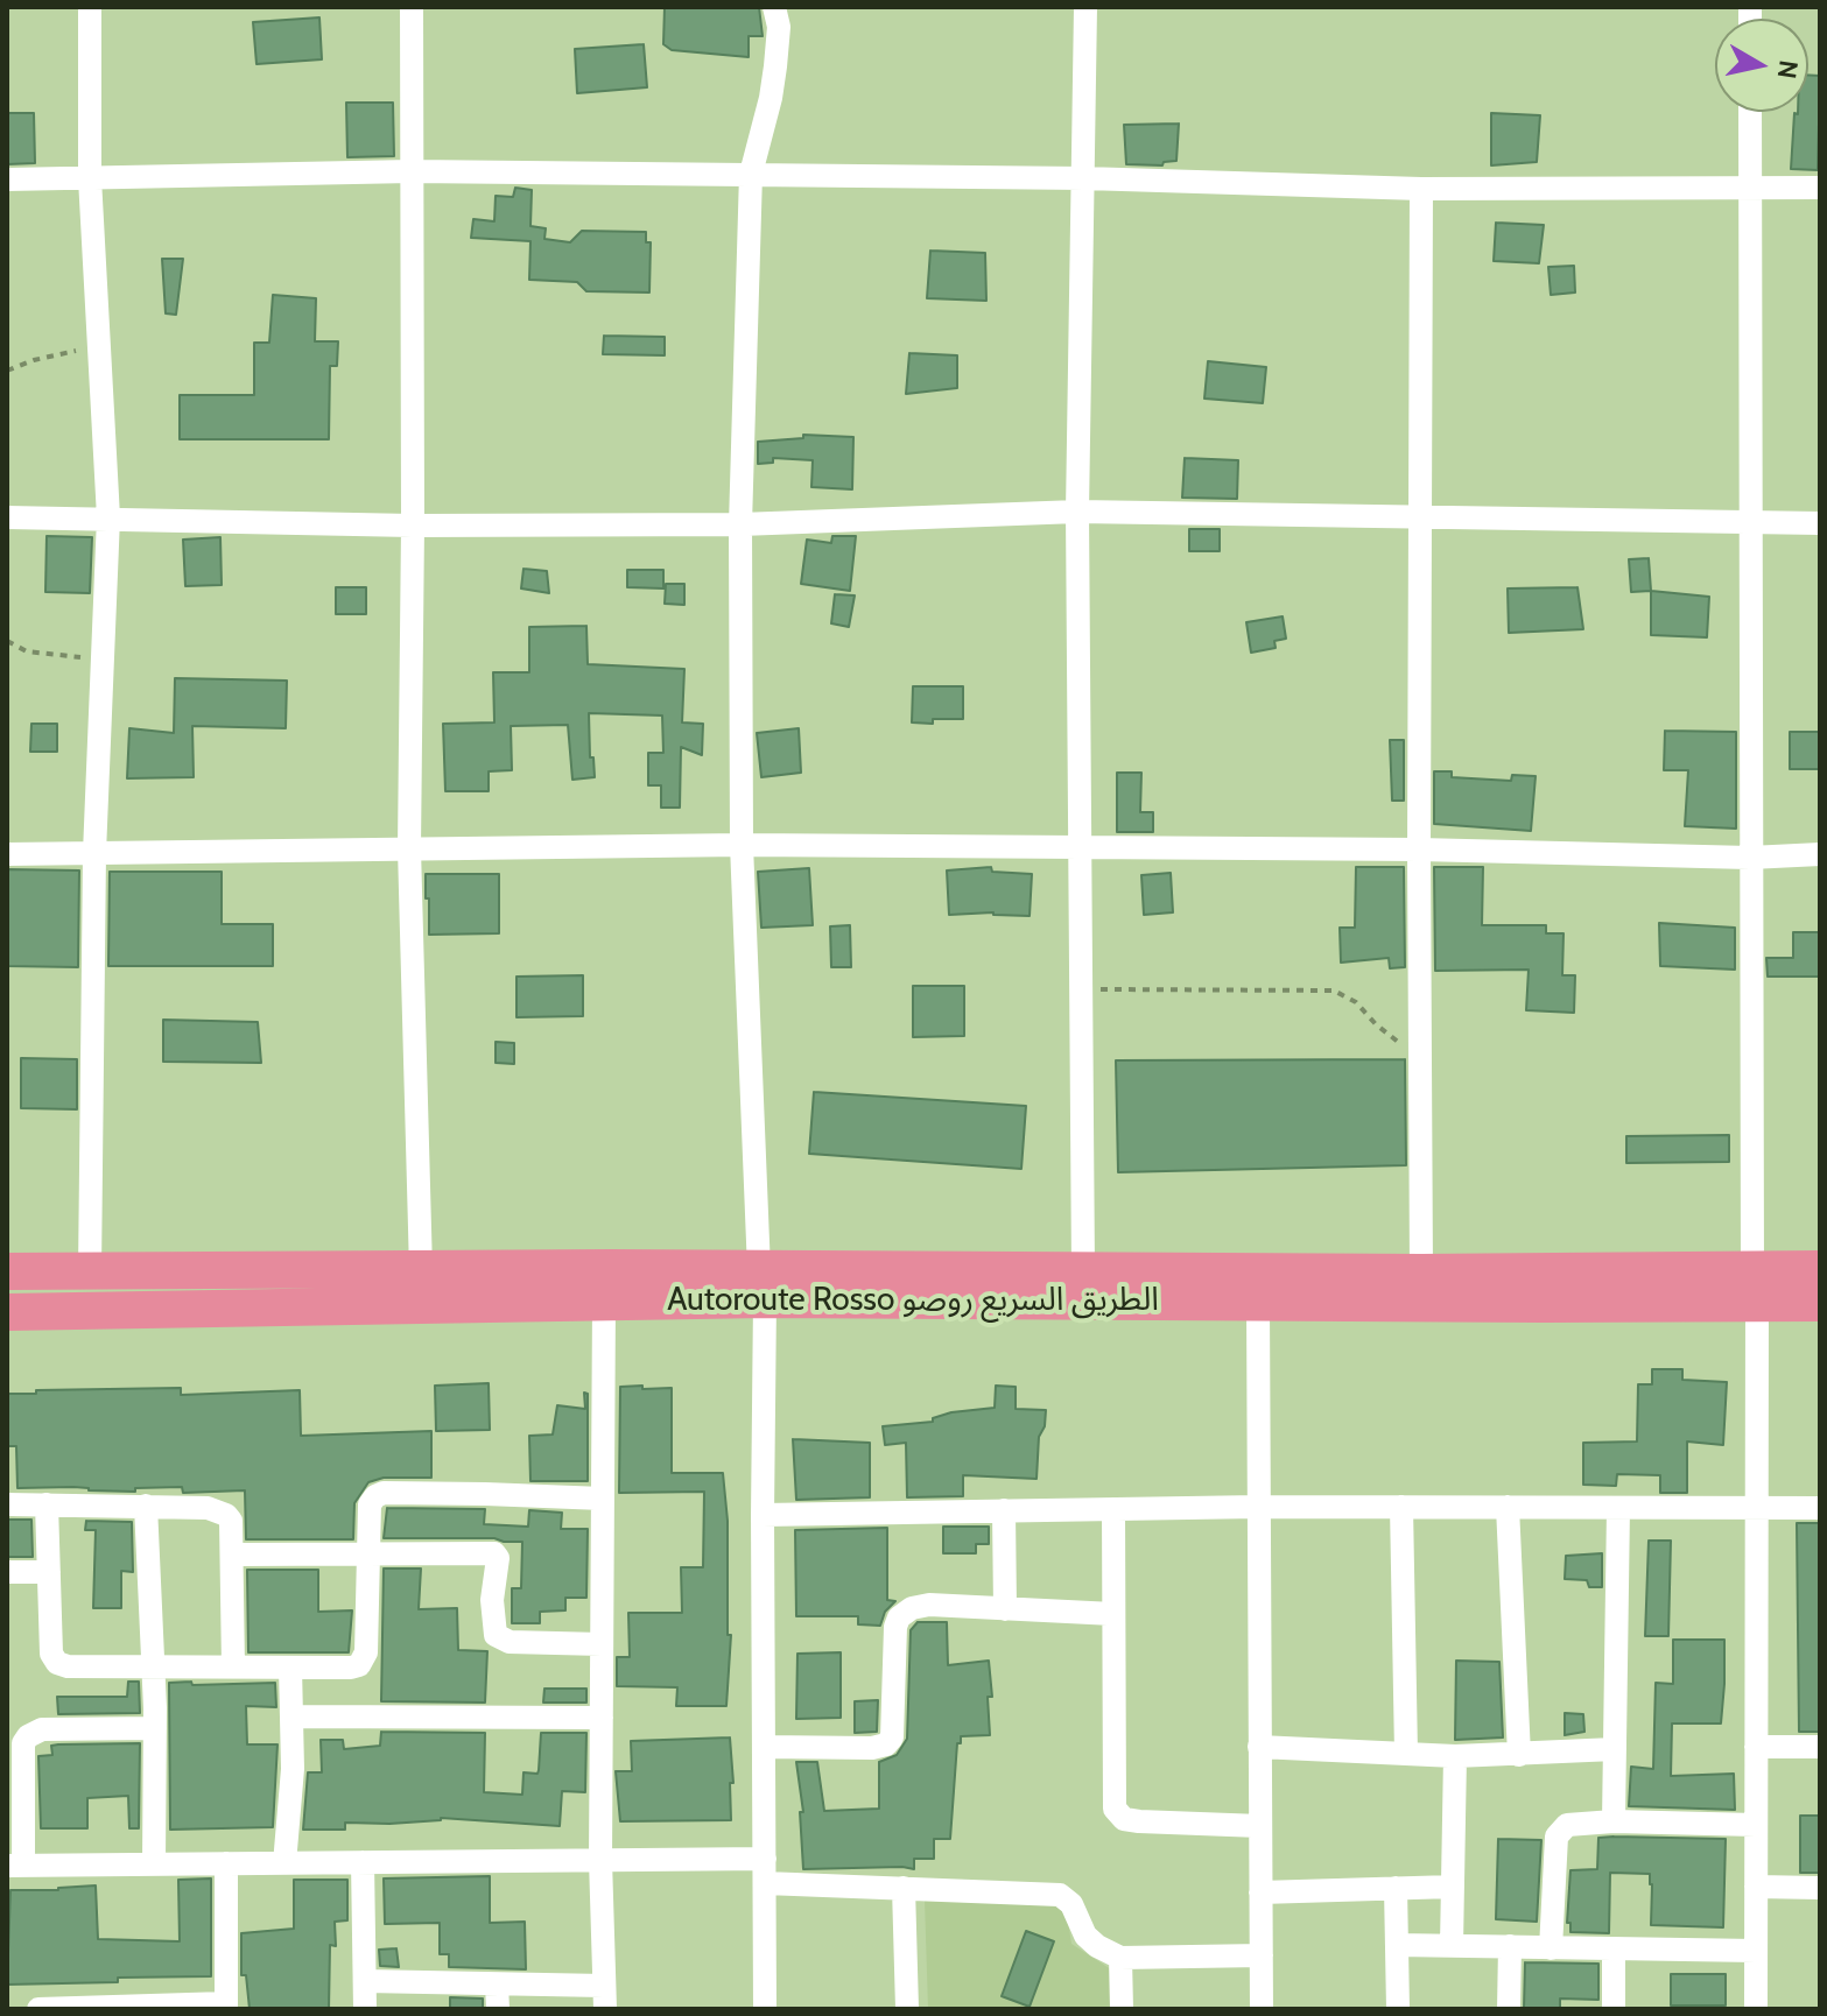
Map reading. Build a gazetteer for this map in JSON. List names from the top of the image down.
{
  "streets": {
    "highway": ["Autoroute Rosso الطريق السريع روصو"]
  },
  "north": "right"
}
